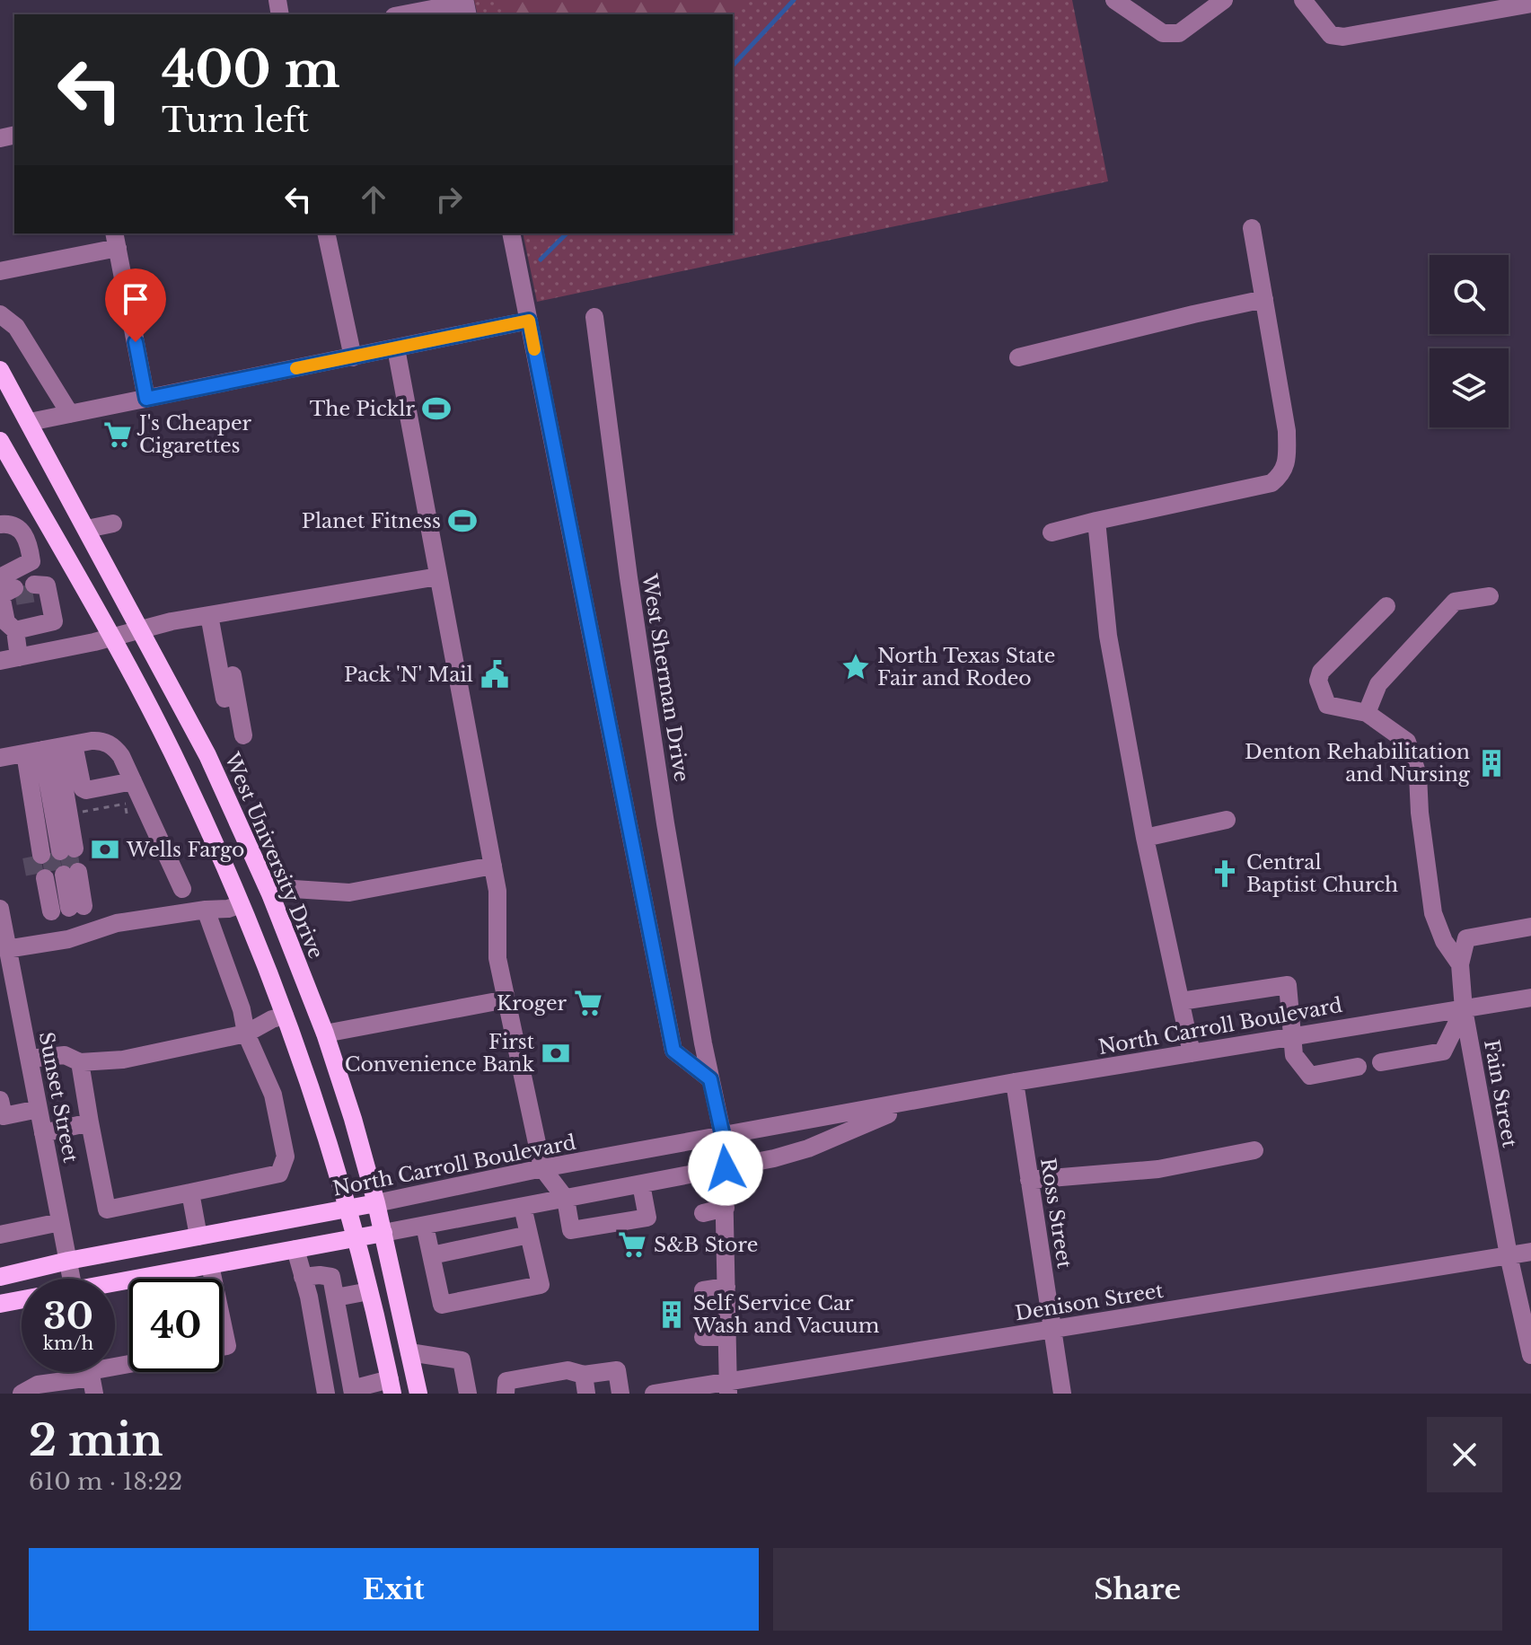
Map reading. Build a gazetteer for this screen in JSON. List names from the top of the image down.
{
  "streets": {
    "main road": ["West University Drive", "North Carroll Boulevard"],
    "street": [
      "West Sherman Drive",
      "Fain Street",
      "Sunset Street",
      "Ross Street",
      "Denison Street"
    ]
  },
  "crossings": [
    ["West Sherman Drive", "North Carroll Boulevard"],
    ["West University Drive", "North Carroll Boulevard"],
    ["North Carroll Boulevard", "Fain Street"],
    ["North Carroll Boulevard", "Sunset Street"],
    ["North Carroll Boulevard", "Ross Street"],
    ["Fain Street", "Denison Street"],
    ["Ross Street", "Denison Street"]
  ],
  "places": {
    "sports": ["The Picklr", "Planet Fitness"],
    "supermarket": ["J's Cheaper Cigarettes", "Kroger", "S&B Store"],
    "place": ["North Texas State Fair and Rodeo"],
    "public building": ["Pack 'N' Mail"],
    "building": ["Denton Rehabilitation and Nursing", "Self Service Car Wash and Vacuum"],
    "bank": ["Wells Fargo", "First Convenience Bank"],
    "church": ["Central Baptist Church"]
  },
  "page": {
    "turn": ["400 m", "Turn left"],
    "speed": "30 km/h",
    "limit": "40",
    "heading": ["2 min", "610 m · 18:22"],
    "buttons": ["Exit", "Share"]
  }
}
